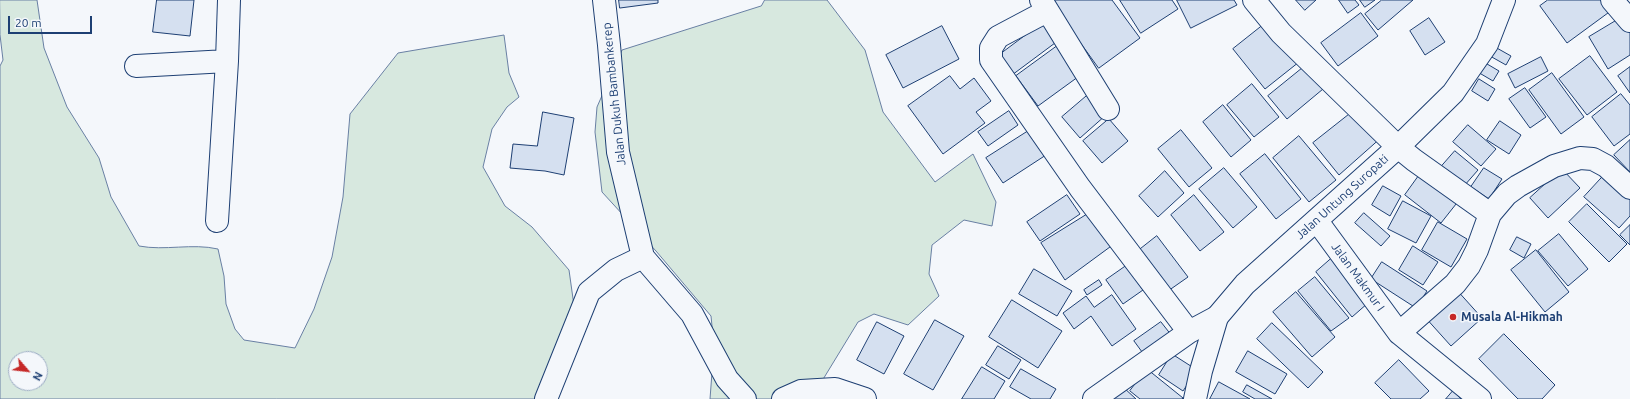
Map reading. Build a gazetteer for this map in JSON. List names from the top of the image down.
{
  "streets": {
    "street": ["Jalan Dukuh Bambankerep", "Jalan Untung Suropati", "Jalan Makmur I"]
  },
  "crossings": [
    ["Jalan Untung Suropati", "Jalan Makmur I"]
  ],
  "places": ["Musala Al-Hikmah"],
  "scale_bar": "20 m",
  "north": "bottom right"
}
